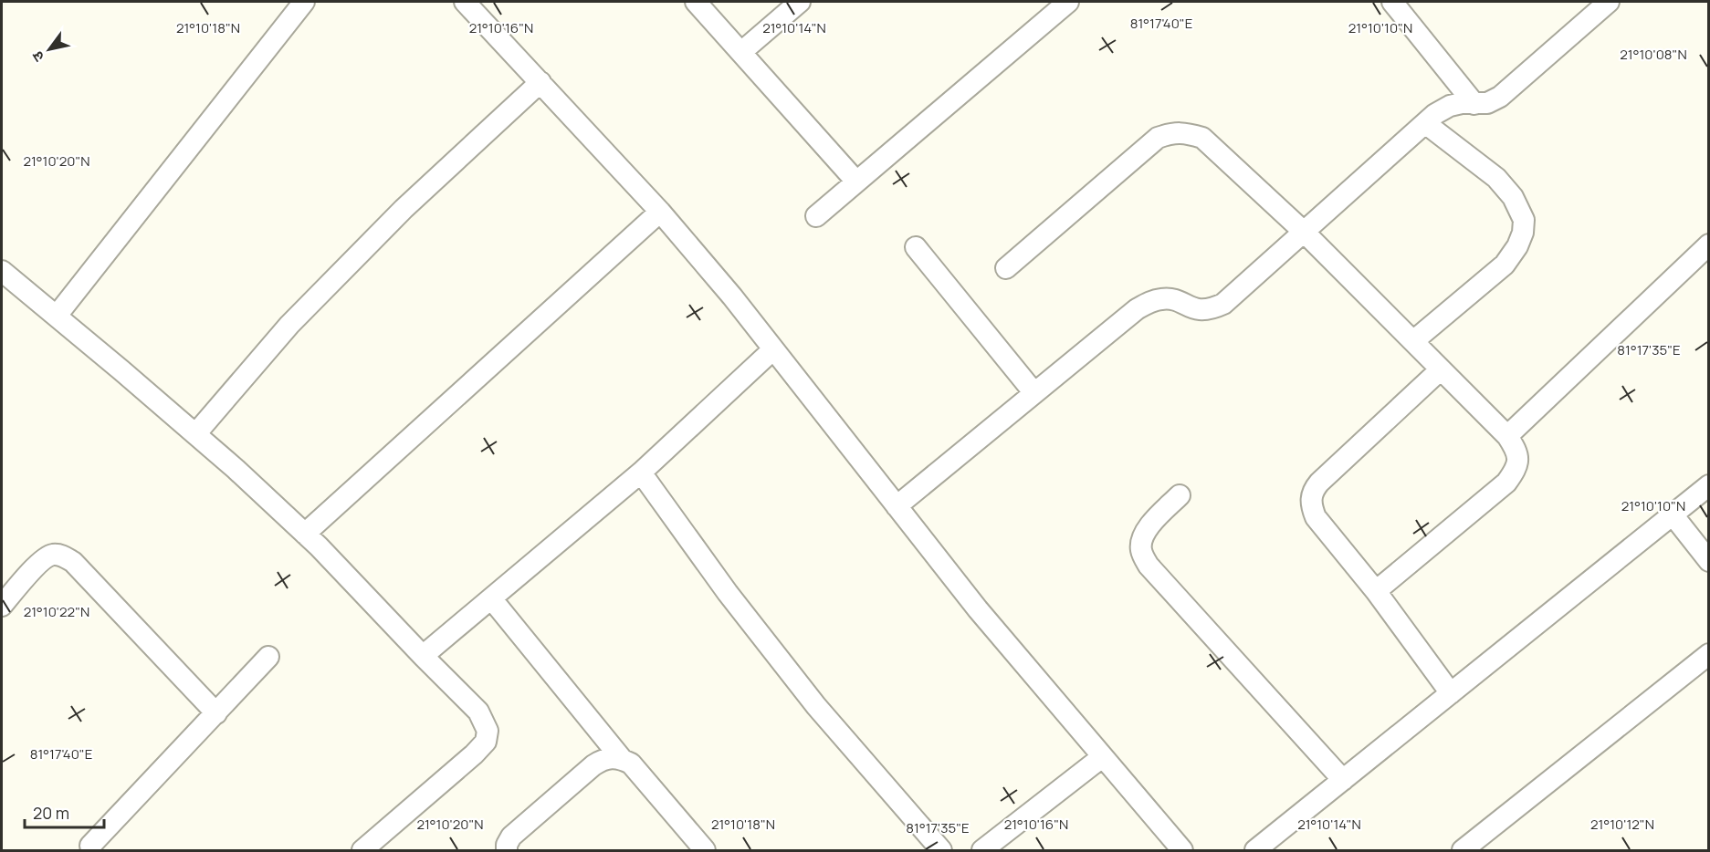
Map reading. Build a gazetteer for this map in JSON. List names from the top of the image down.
{
  "scale_bar": "20 m",
  "north": "bottom left",
  "coordinates": [
    "81°17'40\"E",
    "21°10'18\"N",
    "21°10'16\"N",
    "21°10'14\"N",
    "21°10'10\"N",
    "21°10'08\"N",
    "21°10'20\"N",
    "81°17'35\"E",
    "21°10'22\"N",
    "21°10'12\"N"
  ]
}
